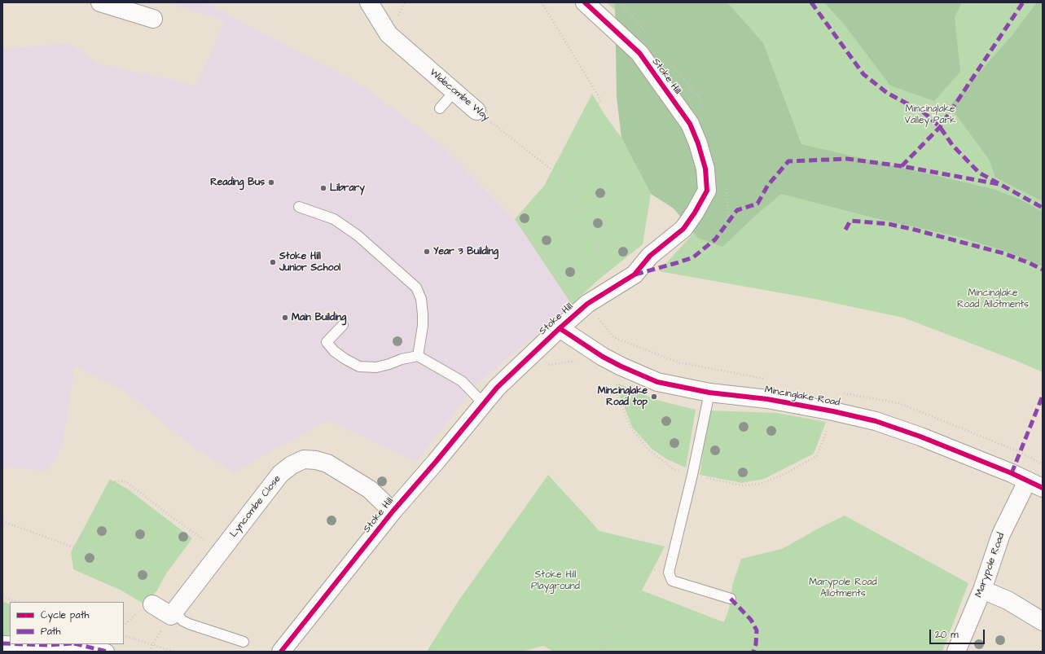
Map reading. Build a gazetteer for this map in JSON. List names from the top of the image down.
{
  "streets": {
    "street": [
      "Stoke Hill",
      "Widecombe Way",
      "Mincinglake Road",
      "Lyncombe Close",
      "Marypole Road"
    ]
  },
  "crossings": [
    ["Stoke Hill", "Widecombe Way"],
    ["Stoke Hill", "Mincinglake Road"],
    ["Stoke Hill", "Lyncombe Close"],
    ["Mincinglake Road", "Marypole Road"]
  ],
  "parks": [
    "Mincinglake Valley Park",
    "Mincinglake Road Allotments",
    "Stoke Hill Playground",
    "Marypole Road Allotments"
  ],
  "places": [
    "Reading Bus",
    "Library",
    "Year 3 Building",
    "Stoke Hill Junior School",
    "Main Building",
    "Mincinglake Road top"
  ],
  "legend": ["Cycle path", "Path"],
  "scale_bar": "20 m"
}
